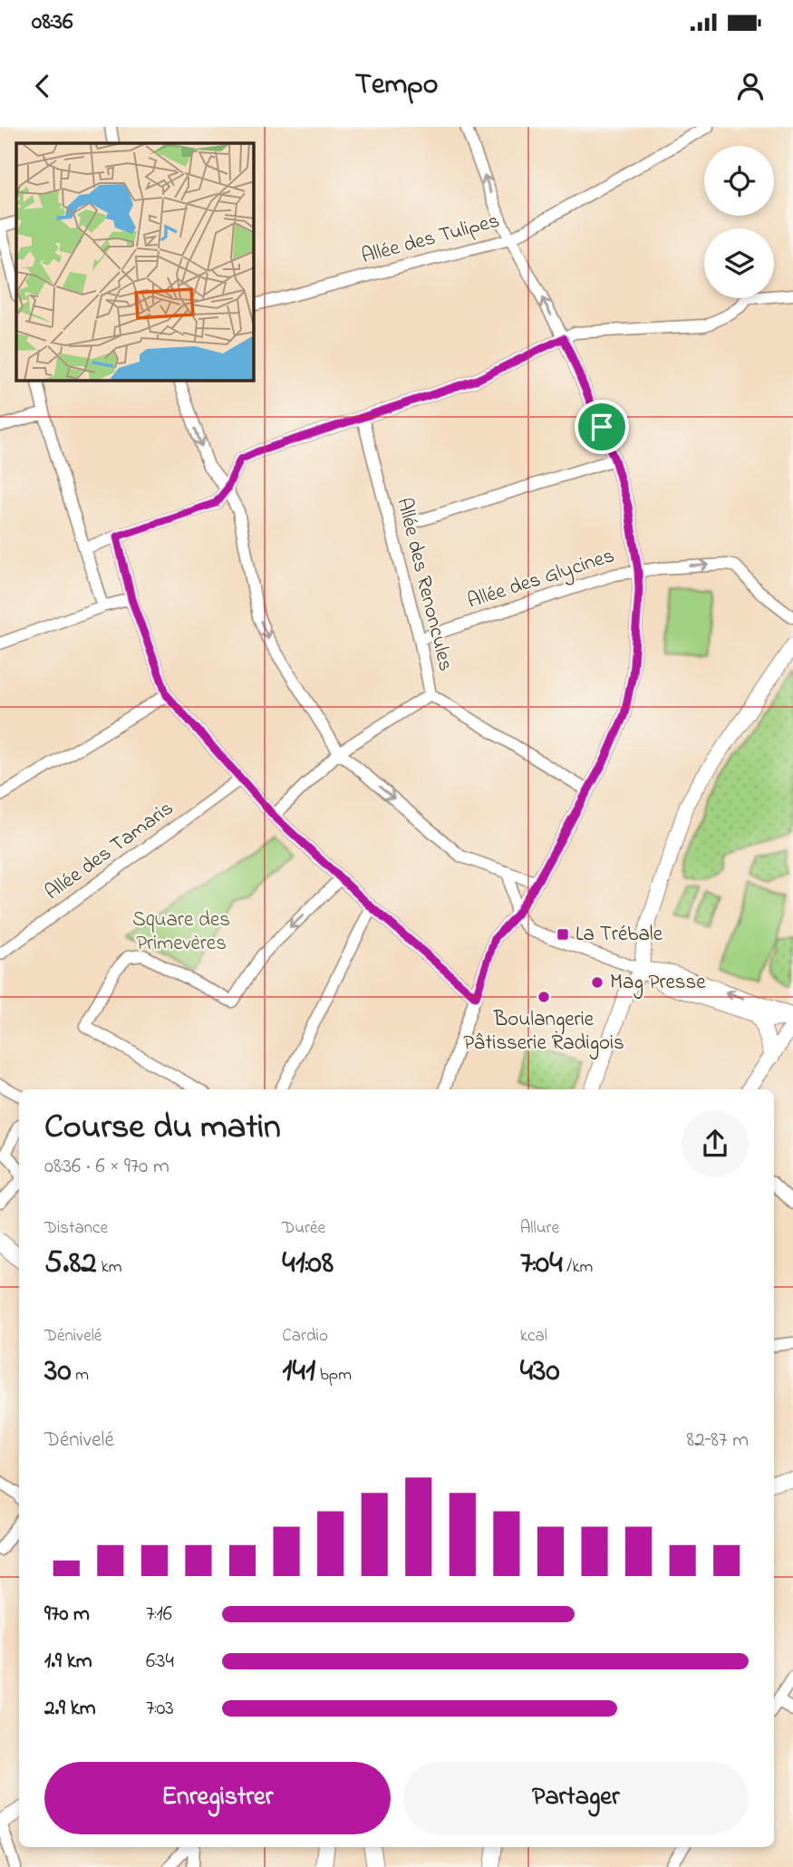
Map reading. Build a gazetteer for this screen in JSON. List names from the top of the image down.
{
  "streets": {
    "street": [
      "Allée des Tulipes",
      "Allée des Glycines",
      "Allée des Renoncules",
      "Allée des Tamaris"
    ]
  },
  "crossings": [
    ["Allée des Glycines", "Allée des Renoncules"]
  ],
  "one_way": ["Allée des Glycines"],
  "parks": ["Square des Primevères"],
  "places": {
    "transit": ["La Trébale"],
    "other": ["Mag Presse", "Boulangerie Pâtisserie Radigois"]
  },
  "page": {
    "status": "08:36",
    "header": "Tempo",
    "heading": ["Course du matin", "08:36 · 6 × 970 m"],
    "stats": [
      ["Distance", "5.82 km"],
      ["Durée", "41:08"],
      ["Allure", "7:04 /km"],
      ["Dénivelé", "30 m"],
      ["Cardio", "141 bpm"],
      ["kcal", "430"]
    ],
    "chart": ["Dénivelé", "82–87 m"],
    "list": [
      {
        "name": "970 m",
        "note": "7:16"
      },
      {
        "name": "1.9 km",
        "note": "6:34"
      },
      {
        "name": "2.9 km",
        "note": "7:03"
      }
    ],
    "buttons": ["Enregistrer", "Partager"]
  }
}
